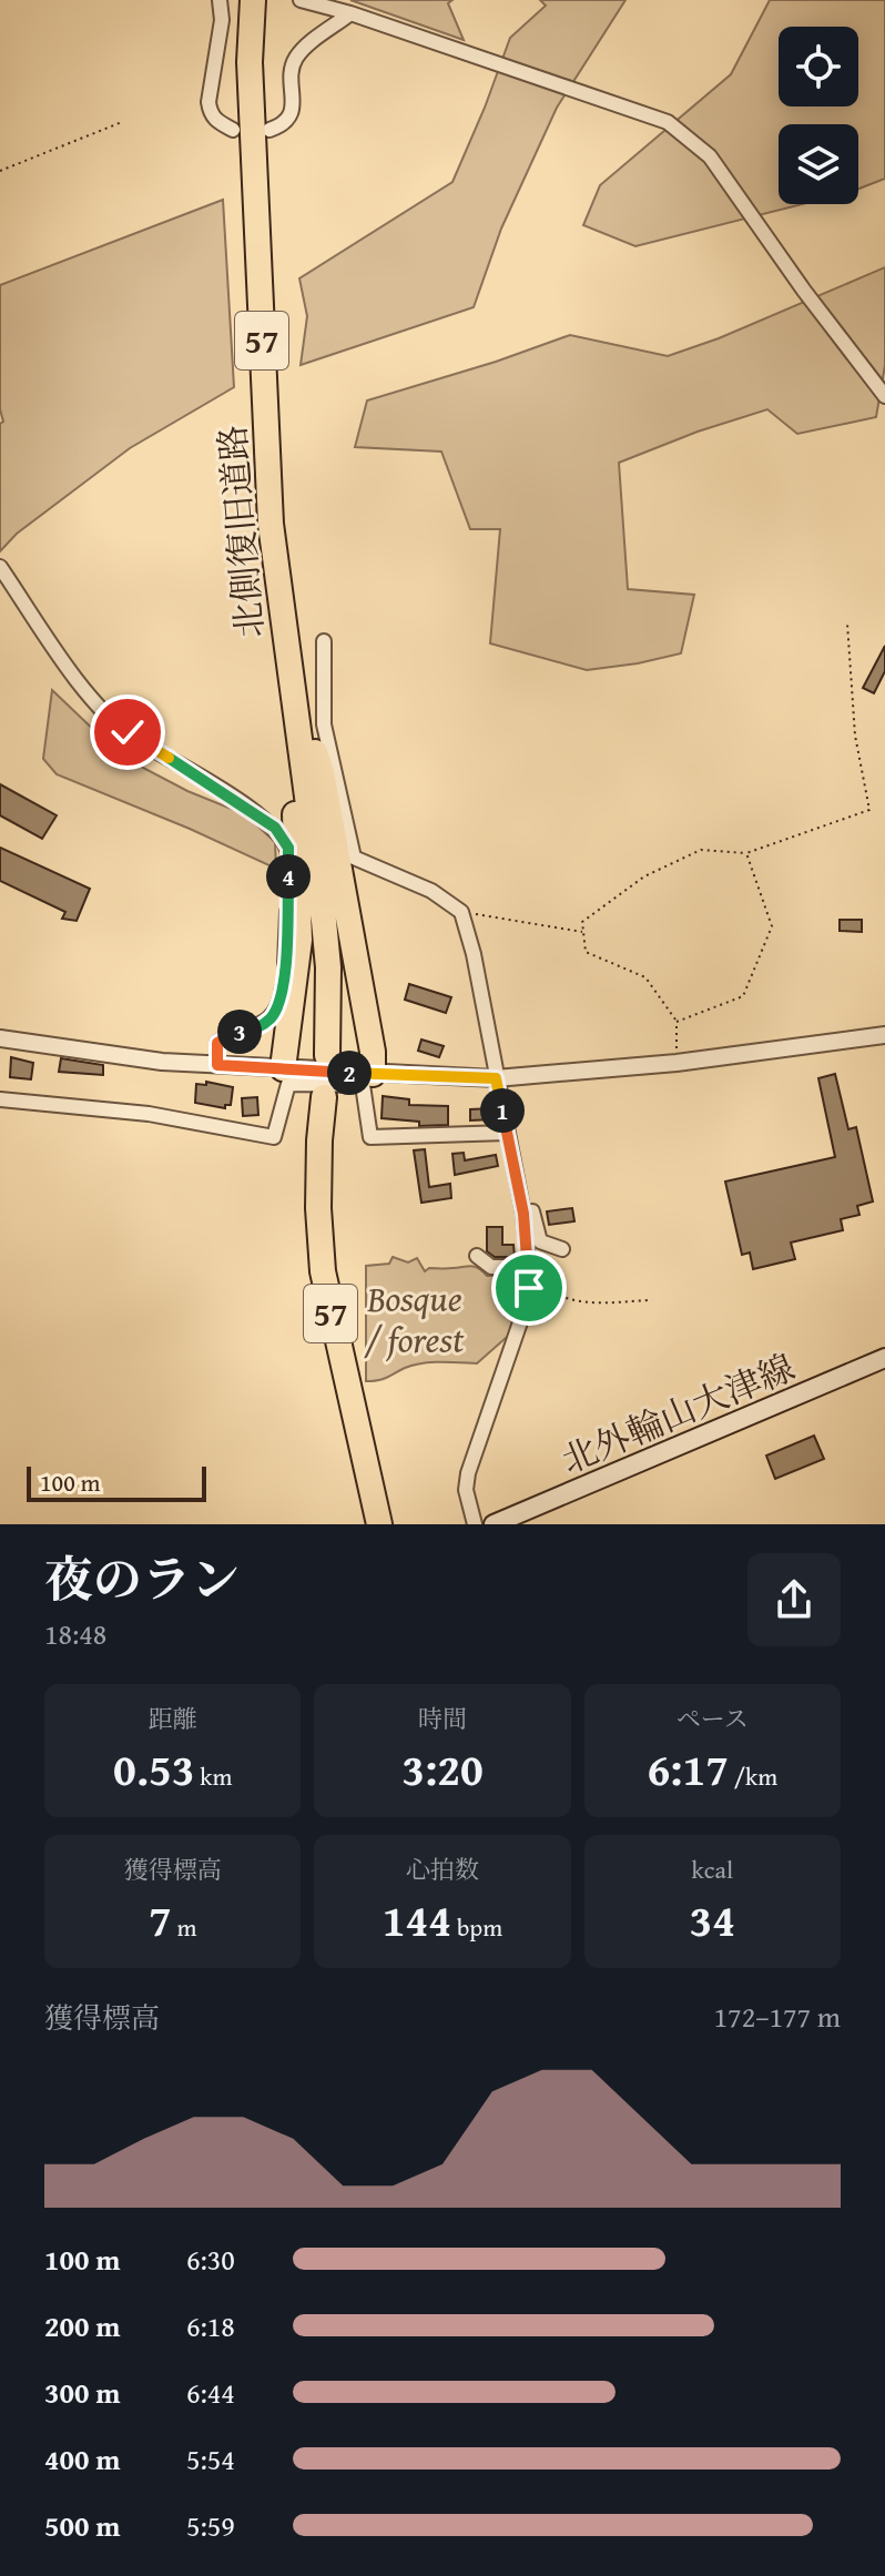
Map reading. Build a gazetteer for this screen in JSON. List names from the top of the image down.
{
  "streets": {
    "highway": ["57", "北側復旧道路"],
    "main road": ["北外輪山大津線"]
  },
  "parks": ["Bosque / forest"],
  "scale_bar": "100 m",
  "page": {
    "pins": [
      "4",
      "3",
      "2",
      "1"
    ],
    "scale": "100 m",
    "heading": ["夜のラン", "18:48"],
    "stats": [
      ["距離", "0.53 km"],
      ["時間", "3:20"],
      ["ペース", "6:17 /km"],
      ["獲得標高", "7 m"],
      ["心拍数", "144 bpm"],
      ["kcal", "34"]
    ],
    "chart": ["獲得標高", "172–177 m"],
    "list": [
      {
        "name": "100 m",
        "note": "6:30"
      },
      {
        "name": "200 m",
        "note": "6:18"
      },
      {
        "name": "300 m",
        "note": "6:44"
      },
      {
        "name": "400 m",
        "note": "5:54"
      },
      {
        "name": "500 m",
        "note": "5:59"
      }
    ]
  }
}
